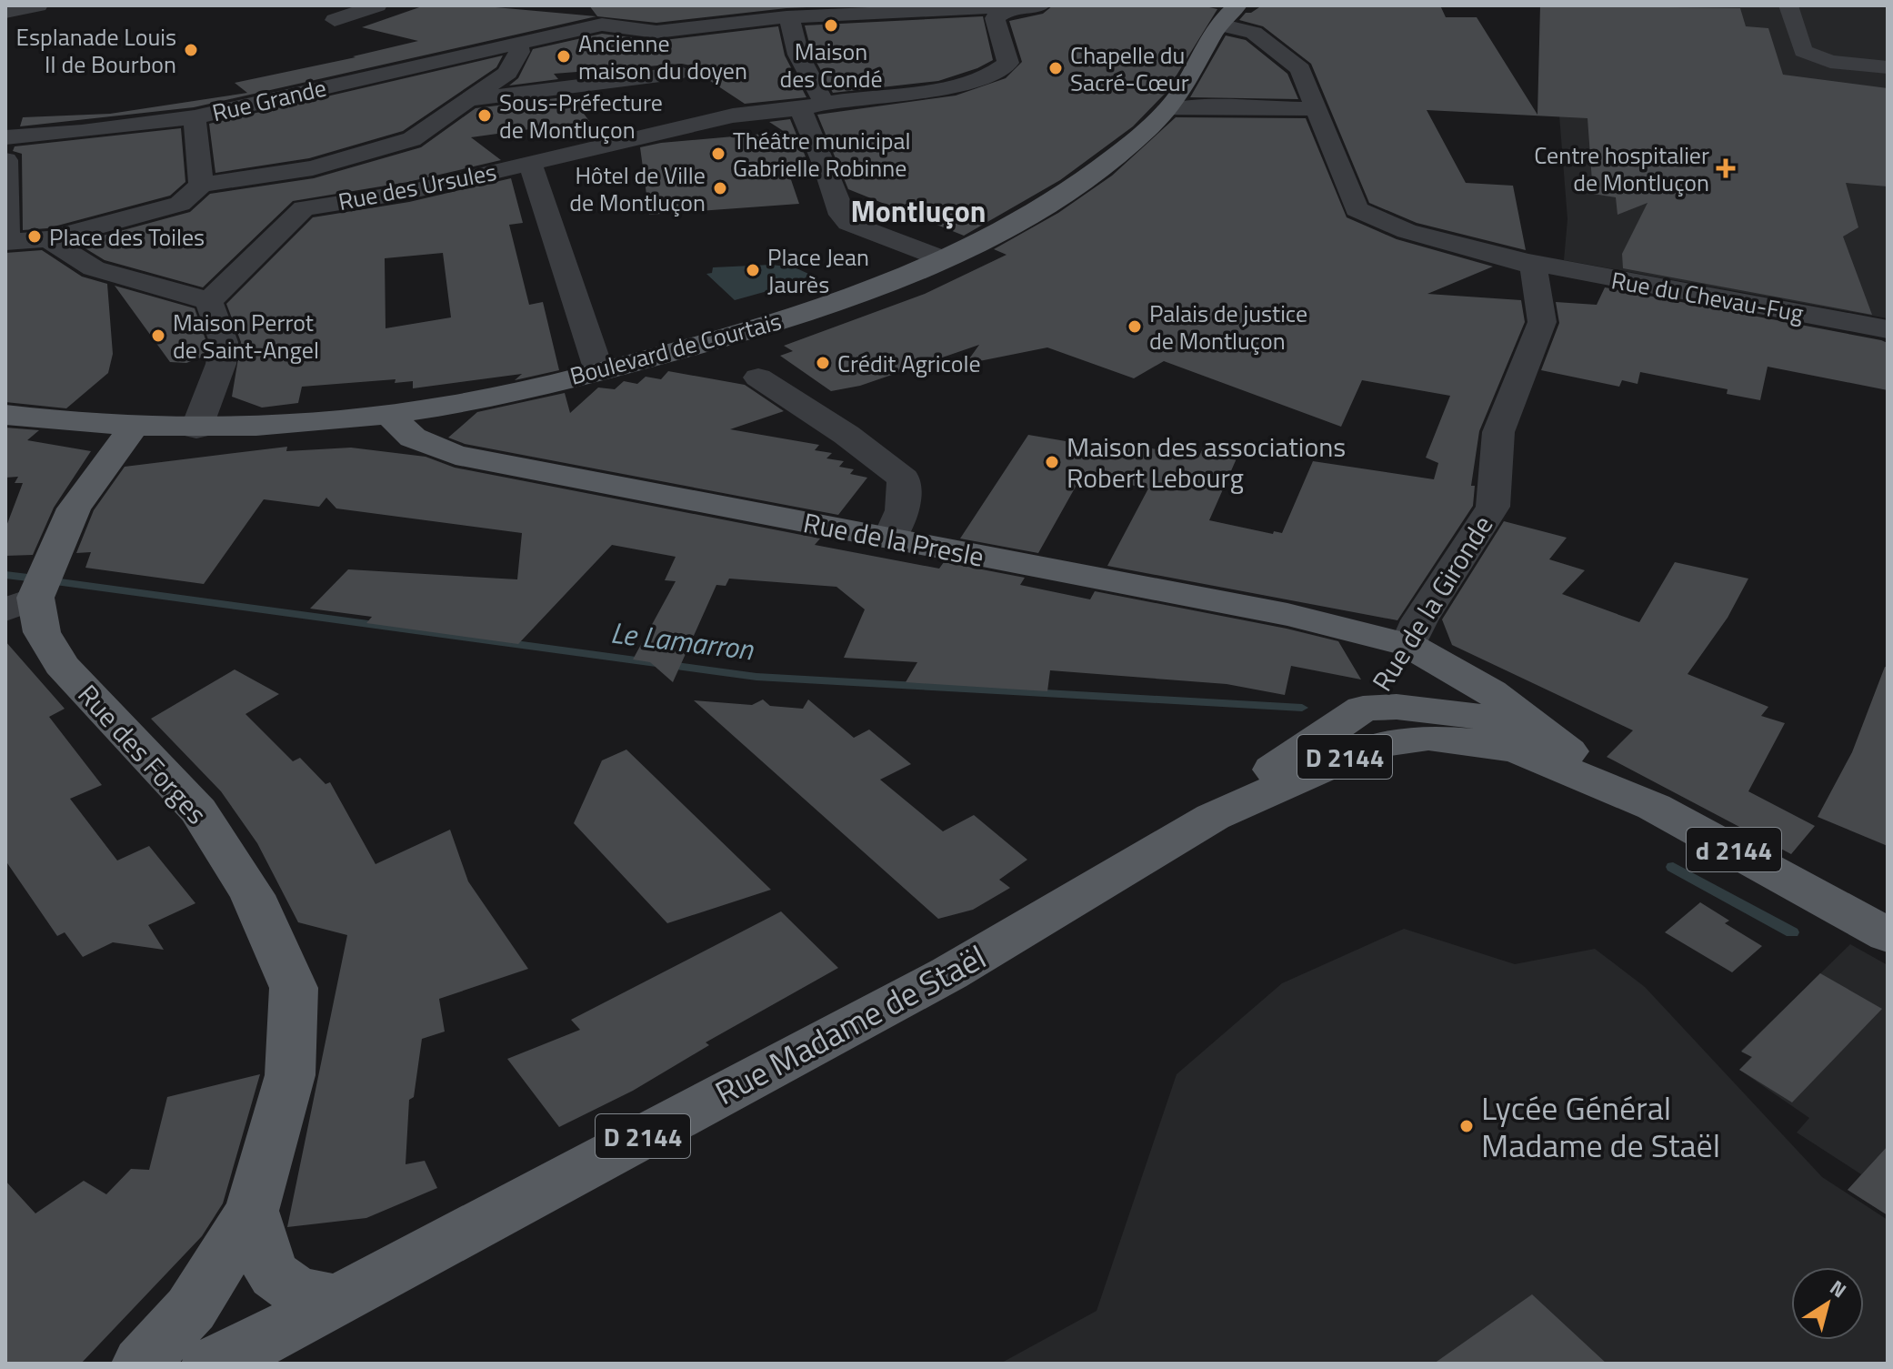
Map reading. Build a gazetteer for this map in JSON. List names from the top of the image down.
{
  "streets": {
    "main road": [
      "Boulevard de Courtais",
      "Rue de la Presle",
      "Rue de la Gironde",
      "Rue des Forges",
      "D 2144",
      "d 2144",
      "Rue Madame de Staël"
    ],
    "street": ["Rue Grande", "Rue des Ursules", "Rue du Chevau-Fug"]
  },
  "crossings": [
    ["Rue Grande", "Rue des Ursules"],
    ["Rue du Chevau-Fug", "Rue de la Gironde"],
    ["Boulevard de Courtais", "Rue de la Presle"],
    ["Boulevard de Courtais", "Rue des Forges"],
    ["Rue de la Presle", "Rue de la Gironde"],
    ["Rue de la Presle", "D 2144"],
    ["Rue de la Gironde", "D 2144"],
    ["Rue de la Gironde", "Rue Madame de Staël"],
    ["D 2144", "d 2144"],
    ["D 2144", "Rue Madame de Staël"]
  ],
  "districts": ["Montluçon"],
  "water": ["Le Lamarron"],
  "places": {
    "other": [
      "Maison des Condé",
      "Esplanade Louis II de Bourbon",
      "Ancienne maison du doyen",
      "Chapelle du Sacré-Cœur",
      "Sous-Préfecture de Montluçon",
      "Théâtre municipal Gabrielle Robinne",
      "Hôtel de Ville de Montluçon",
      "Place des Toiles",
      "Place Jean Jaurès",
      "Palais de justice de Montluçon",
      "Maison Perrot de Saint-Angel",
      "Crédit Agricole",
      "Maison des associations Robert Lebourg",
      "Lycée Général Madame de Staël"
    ],
    "health": ["Centre hospitalier de Montluçon"]
  },
  "north": "top right"
}
